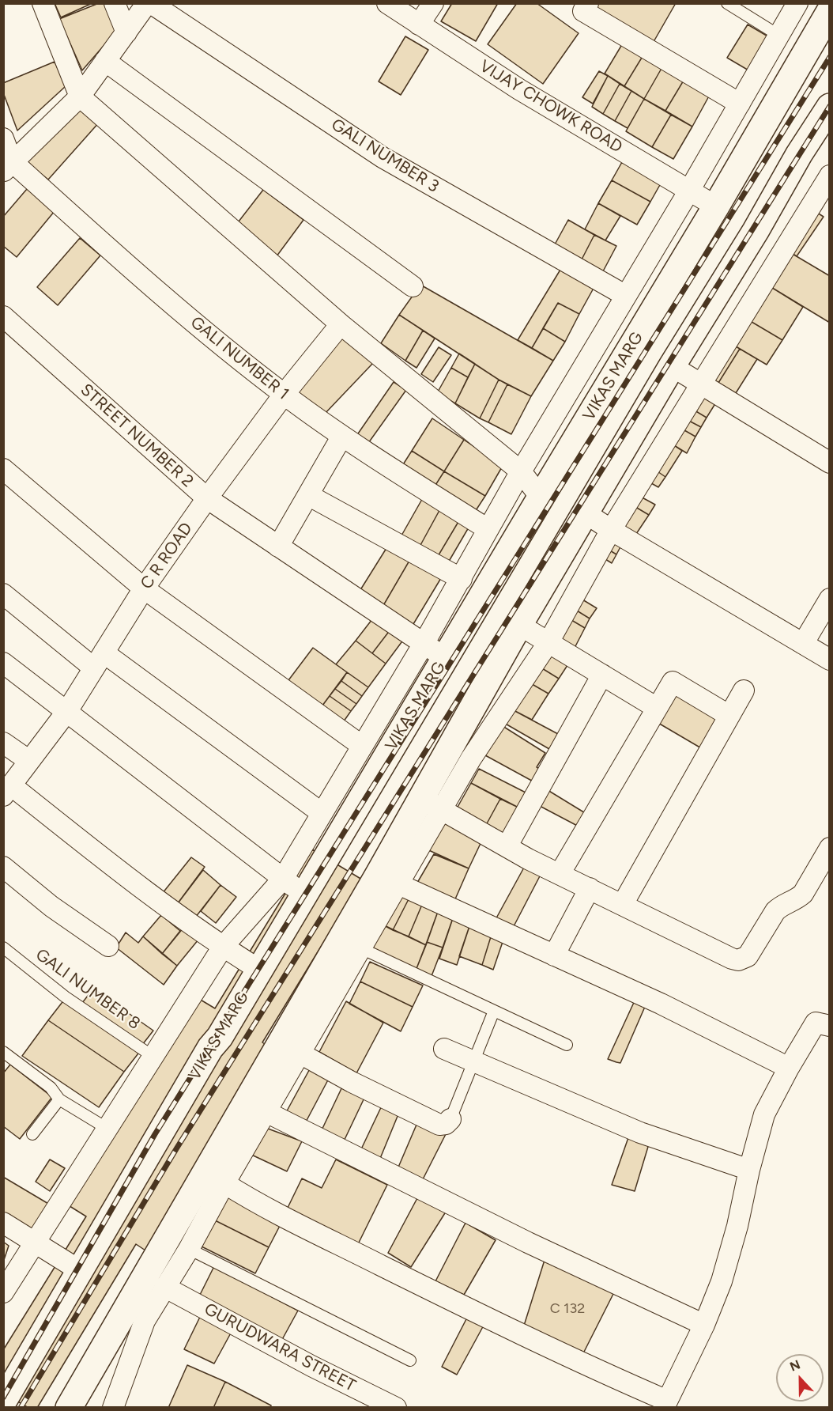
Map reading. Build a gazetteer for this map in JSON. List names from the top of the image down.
{
  "streets": {
    "main road": ["VIKAS MARG"],
    "street": [
      "VIJAY CHOWK ROAD",
      "GALI NUMBER 3",
      "GALI NUMBER 1",
      "STREET NUMBER 2",
      "C R ROAD",
      "GURUDWARA STREET"
    ],
    "lane": ["GALI NUMBER 8"]
  },
  "crossings": [
    ["VIJAY CHOWK ROAD", "VIKAS MARG"],
    ["GALI NUMBER 1", "C R ROAD"],
    ["VIKAS MARG", "STREET NUMBER 2"],
    ["STREET NUMBER 2", "C R ROAD"]
  ],
  "house_numbers": ["C 132"],
  "north": "top"
}
